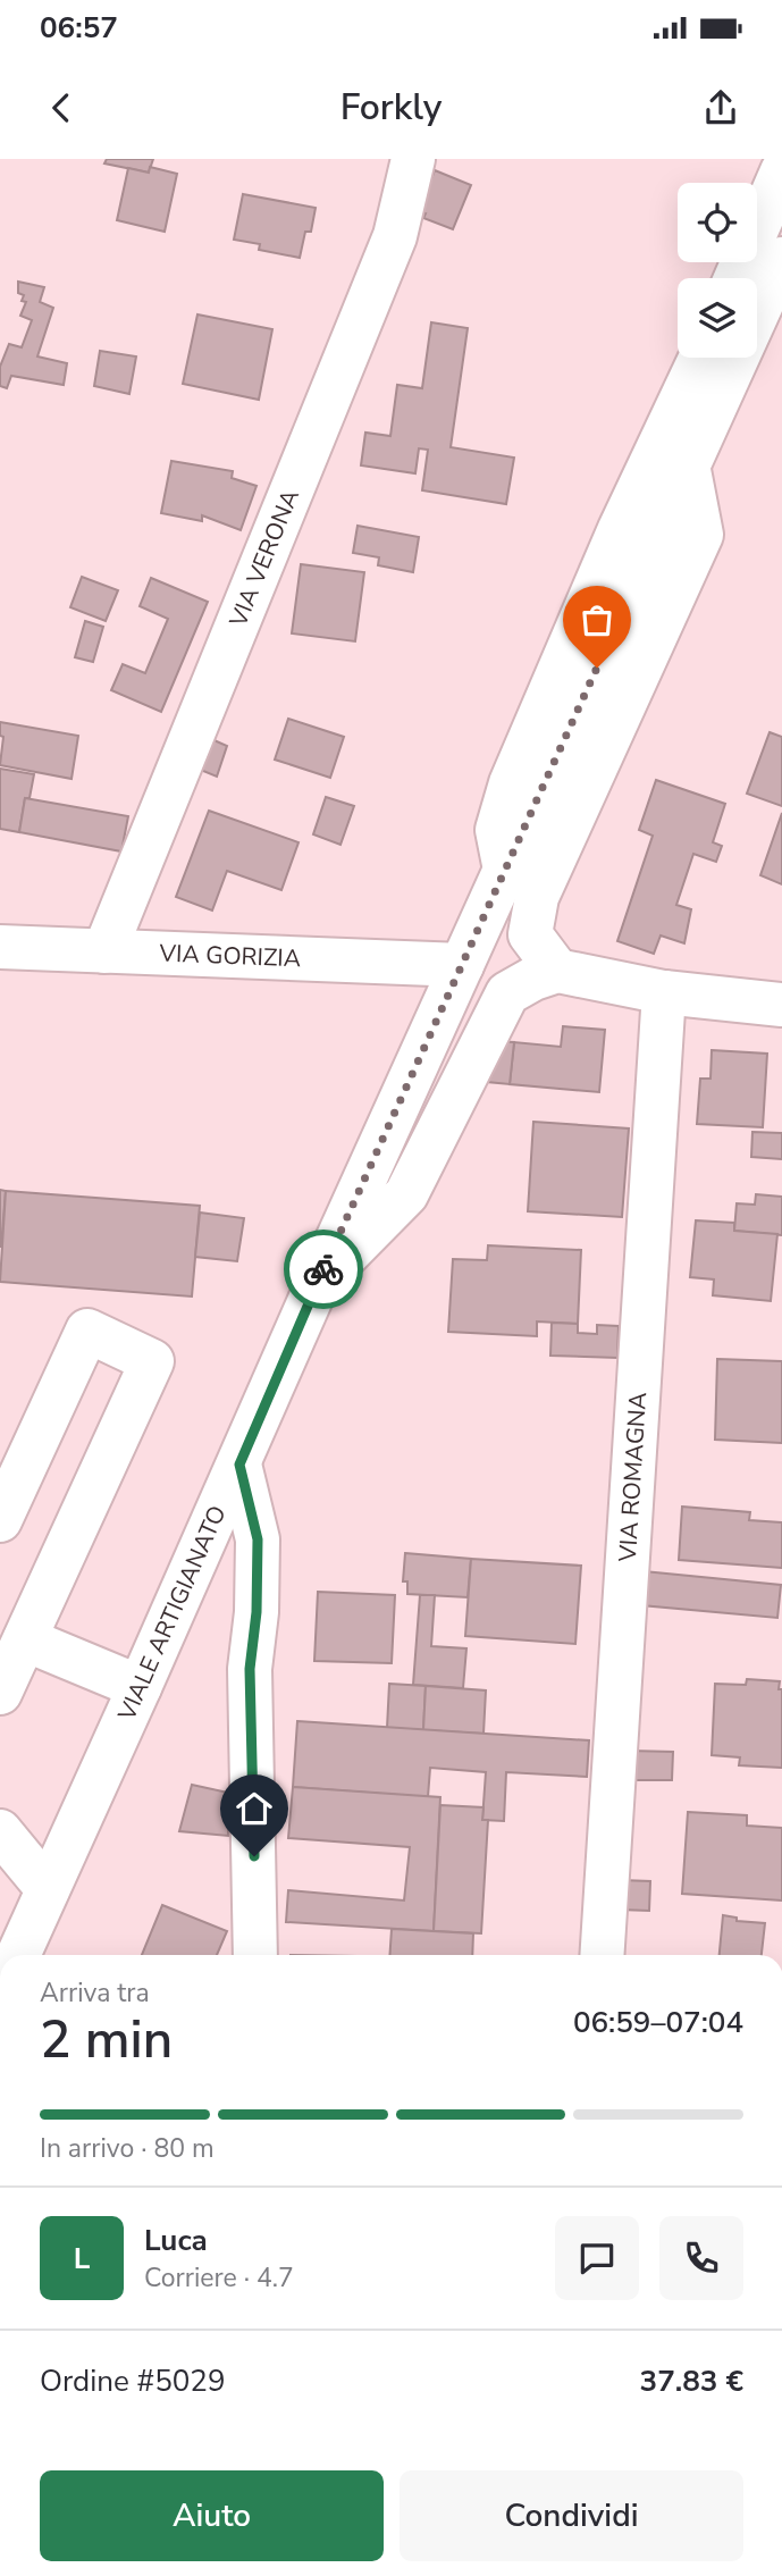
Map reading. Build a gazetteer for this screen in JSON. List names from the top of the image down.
{
  "streets": {
    "street": [
      "VIA VERONA",
      "VIA GORIZIA",
      "VIA ROMAGNA",
      "VIALE ARTIGIANATO"
    ]
  },
  "crossings": [
    ["VIA VERONA", "VIA GORIZIA"],
    ["VIA GORIZIA", "VIALE ARTIGIANATO"]
  ],
  "page": {
    "status": "06:57",
    "header": "Forkly",
    "heading": ["2 min", "Arriva tra", "06:59–07:04"],
    "panel": [
      "Luca",
      "Corriere · 4.7",
      "Ordine #5029",
      "37.83 €"
    ],
    "bar": "In arrivo · 80 m",
    "round": "L",
    "buttons": ["Aiuto", "Condividi"]
  }
}
